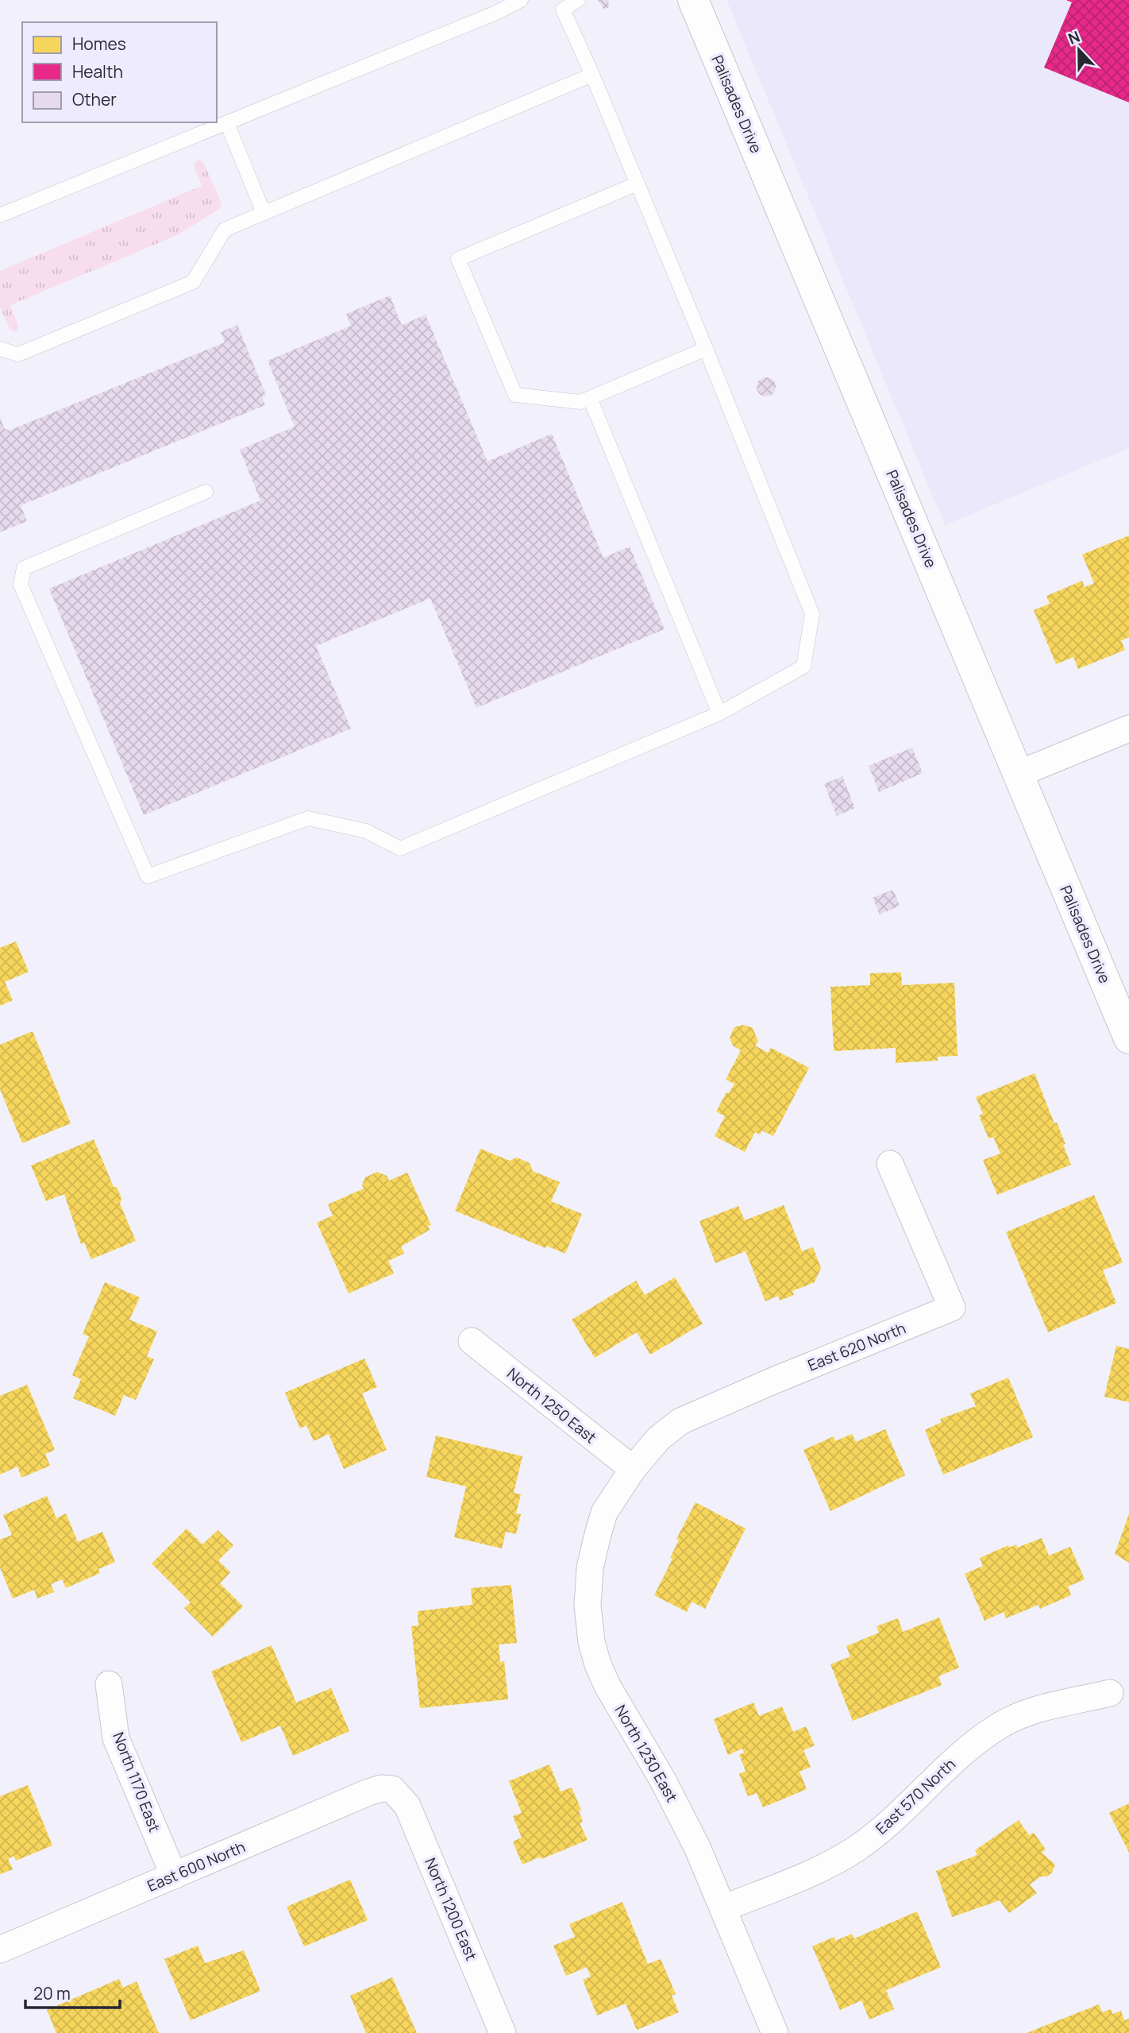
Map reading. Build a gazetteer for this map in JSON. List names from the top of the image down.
{
  "streets": {
    "street": [
      "Palisades Drive",
      "East 620 North",
      "North 1250 East",
      "North 1230 East",
      "North 1170 East",
      "East 570 North",
      "East 600 North",
      "North 1200 East"
    ]
  },
  "crossings": [
    ["East 620 North", "North 1250 East"],
    ["East 620 North", "North 1230 East"],
    ["North 1250 East", "North 1230 East"],
    ["North 1230 East", "East 570 North"],
    ["North 1170 East", "East 600 North"],
    ["East 600 North", "North 1200 East"]
  ],
  "legend": ["Homes", "Health", "Other"],
  "scale_bar": "20 m",
  "north": "top"
}
